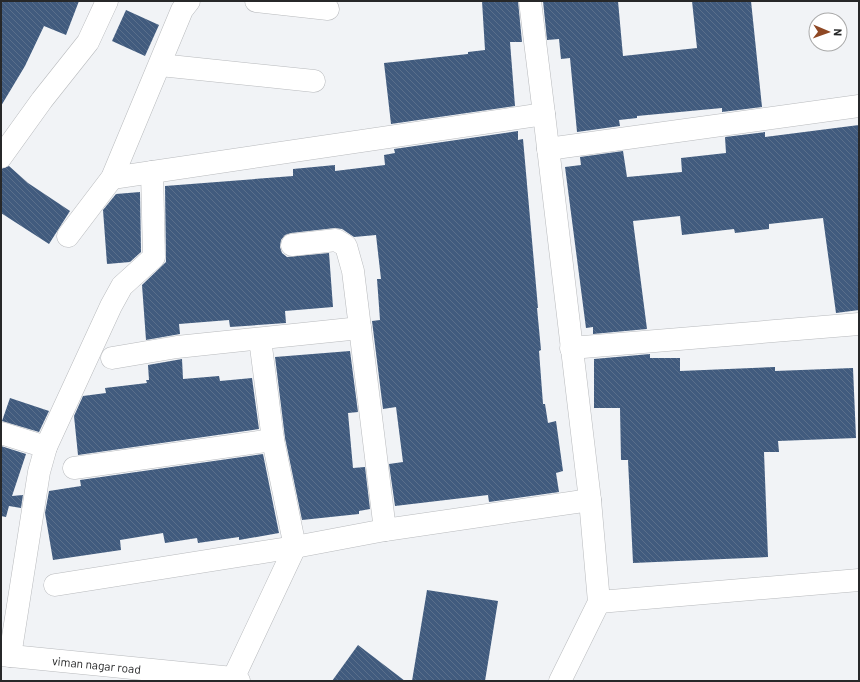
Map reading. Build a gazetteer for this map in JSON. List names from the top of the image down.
{
  "streets": {
    "street": ["viman nagar road"]
  },
  "north": "right"
}
